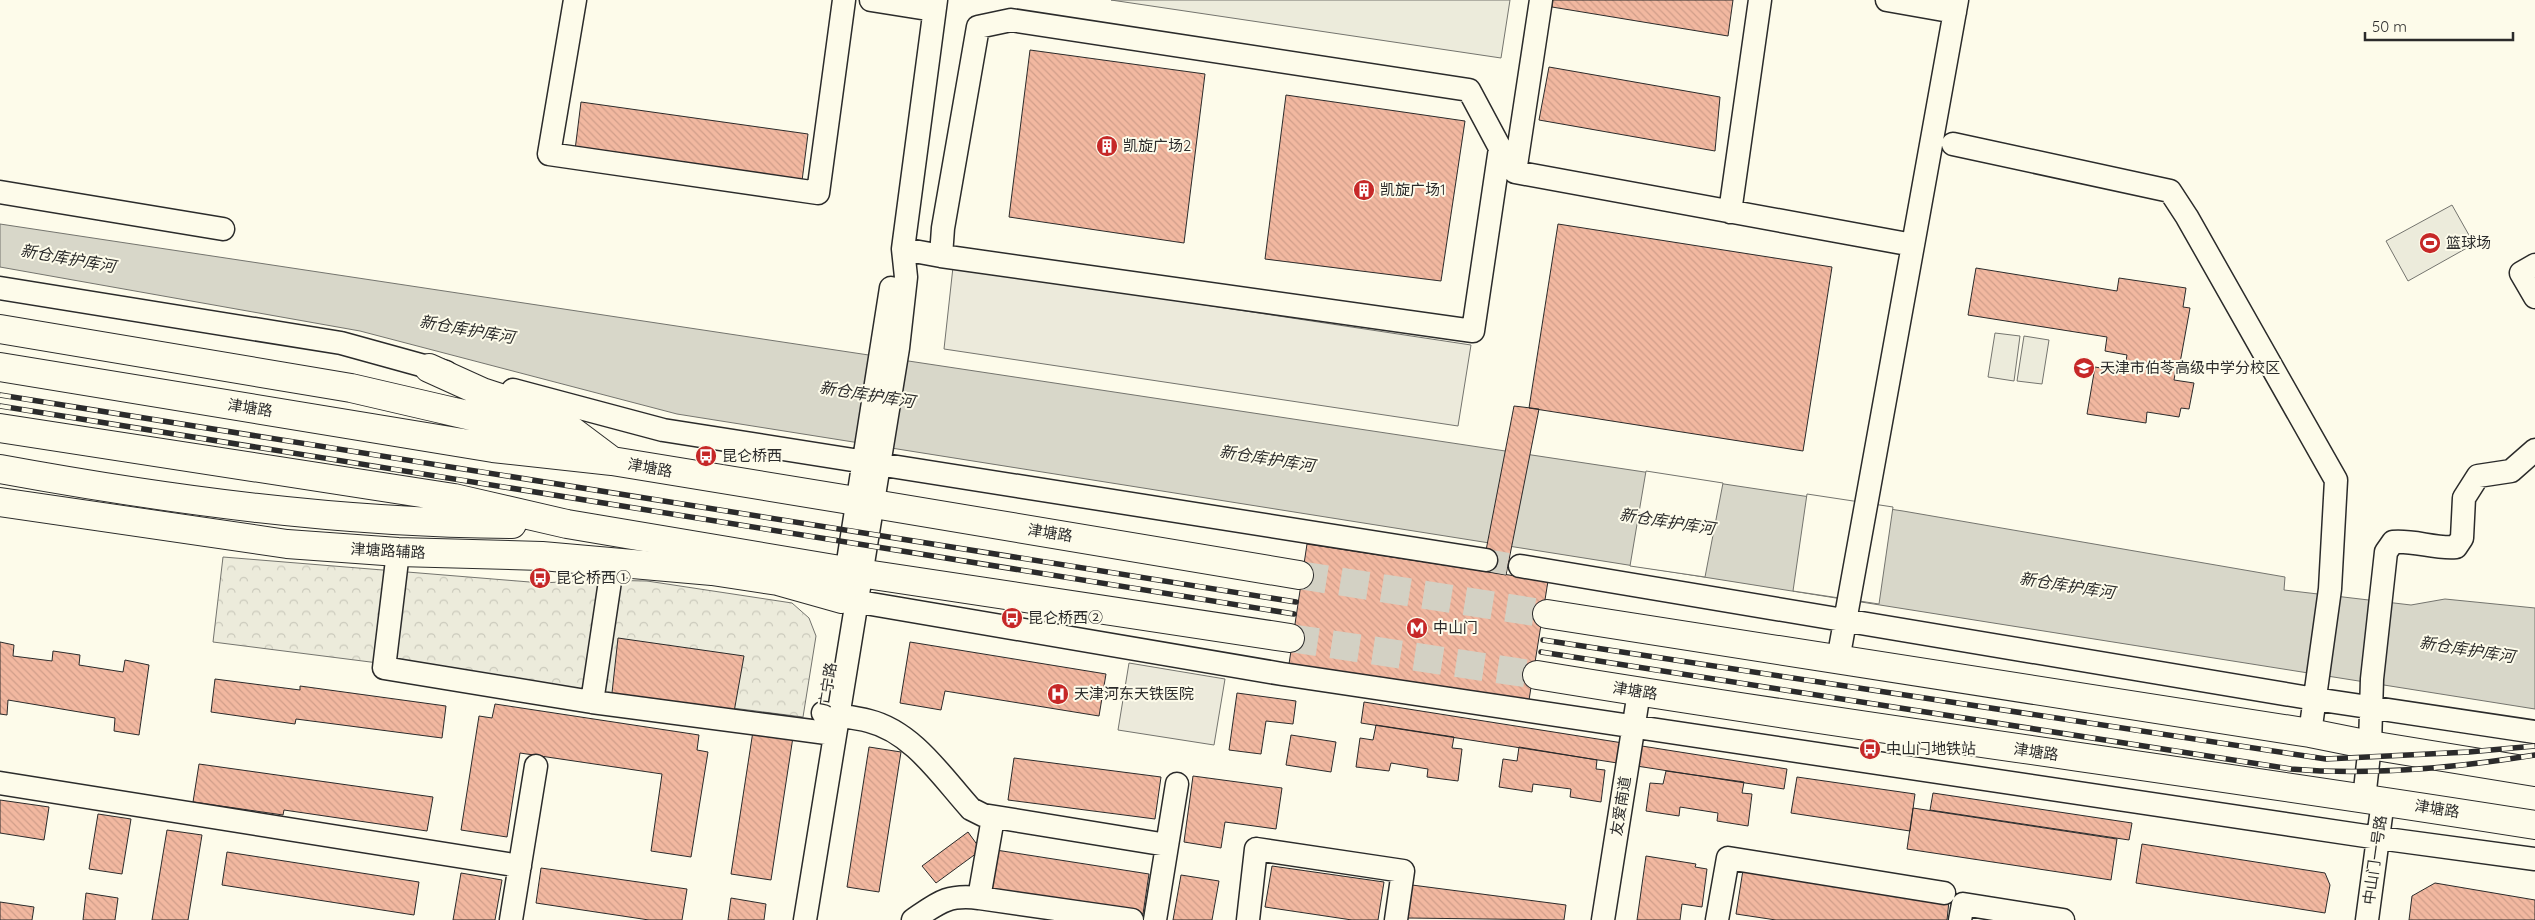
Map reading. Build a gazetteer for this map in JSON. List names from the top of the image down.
{
  "streets": {
    "main road": ["津塘路", "津塘路辅路"],
    "street": ["广宁路", "友爱南道", "中山门一号路"]
  },
  "crossings": [
    ["津塘路", "广宁路"],
    ["津塘路", "友爱南道"],
    ["津塘路", "中山门一号路"]
  ],
  "water": ["新仓库护库河"],
  "places": {
    "building": ["凯旋广场2", "凯旋广场1"],
    "sports": ["篮球场"],
    "school or university": ["天津市伯苓高级中学分校区"],
    "bus stop": [
      "昆仑桥西",
      "昆仑桥西①",
      "昆仑桥西②",
      "中山门地铁站"
    ],
    "metro station": ["中山门"],
    "hospital": ["天津河东天铁医院"]
  },
  "scale_bar": "50 m"
}
